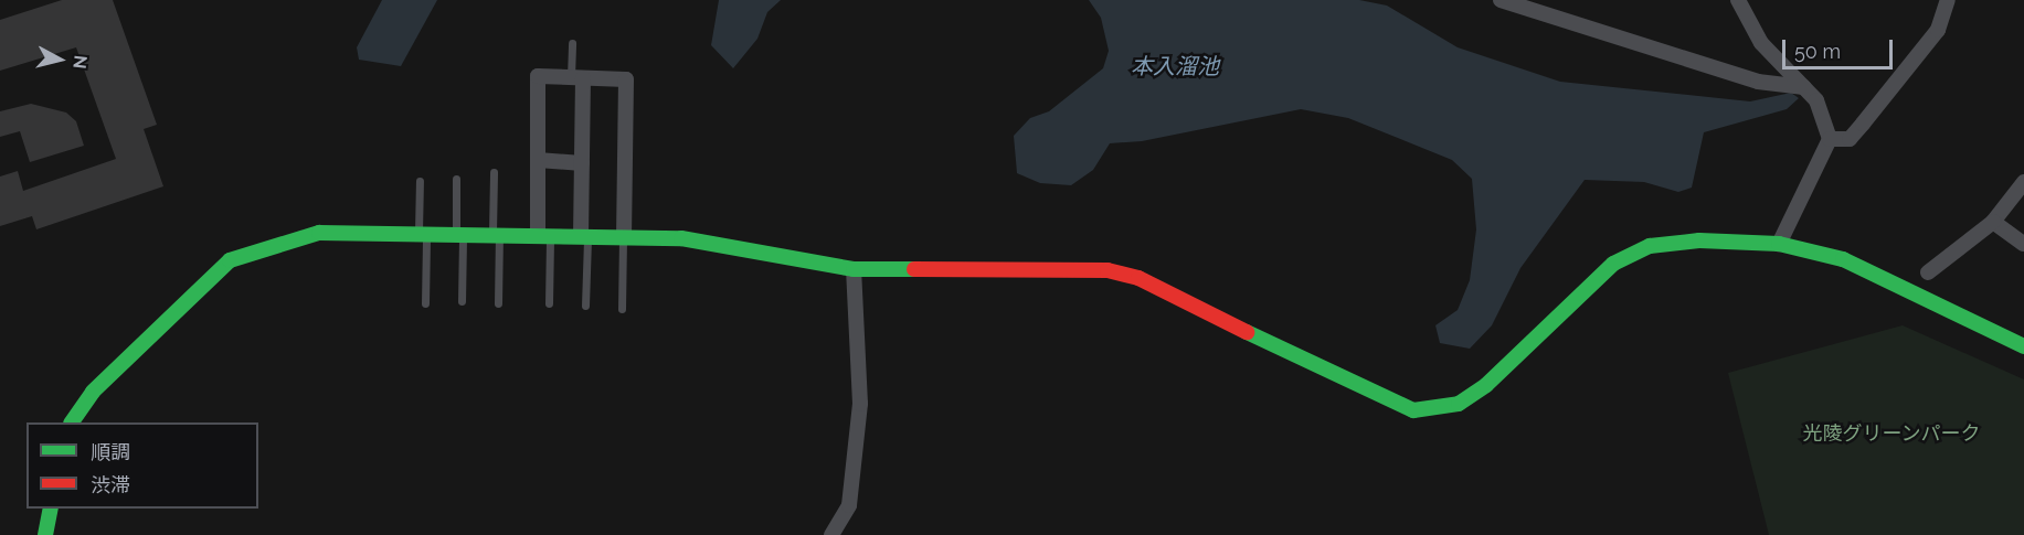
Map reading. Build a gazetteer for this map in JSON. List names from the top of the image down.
{
  "water": ["本入溜池"],
  "parks": ["光陵グリーンパーク"],
  "legend": ["順調", "渋滞"],
  "scale_bar": "50 m",
  "north": "right"
}
